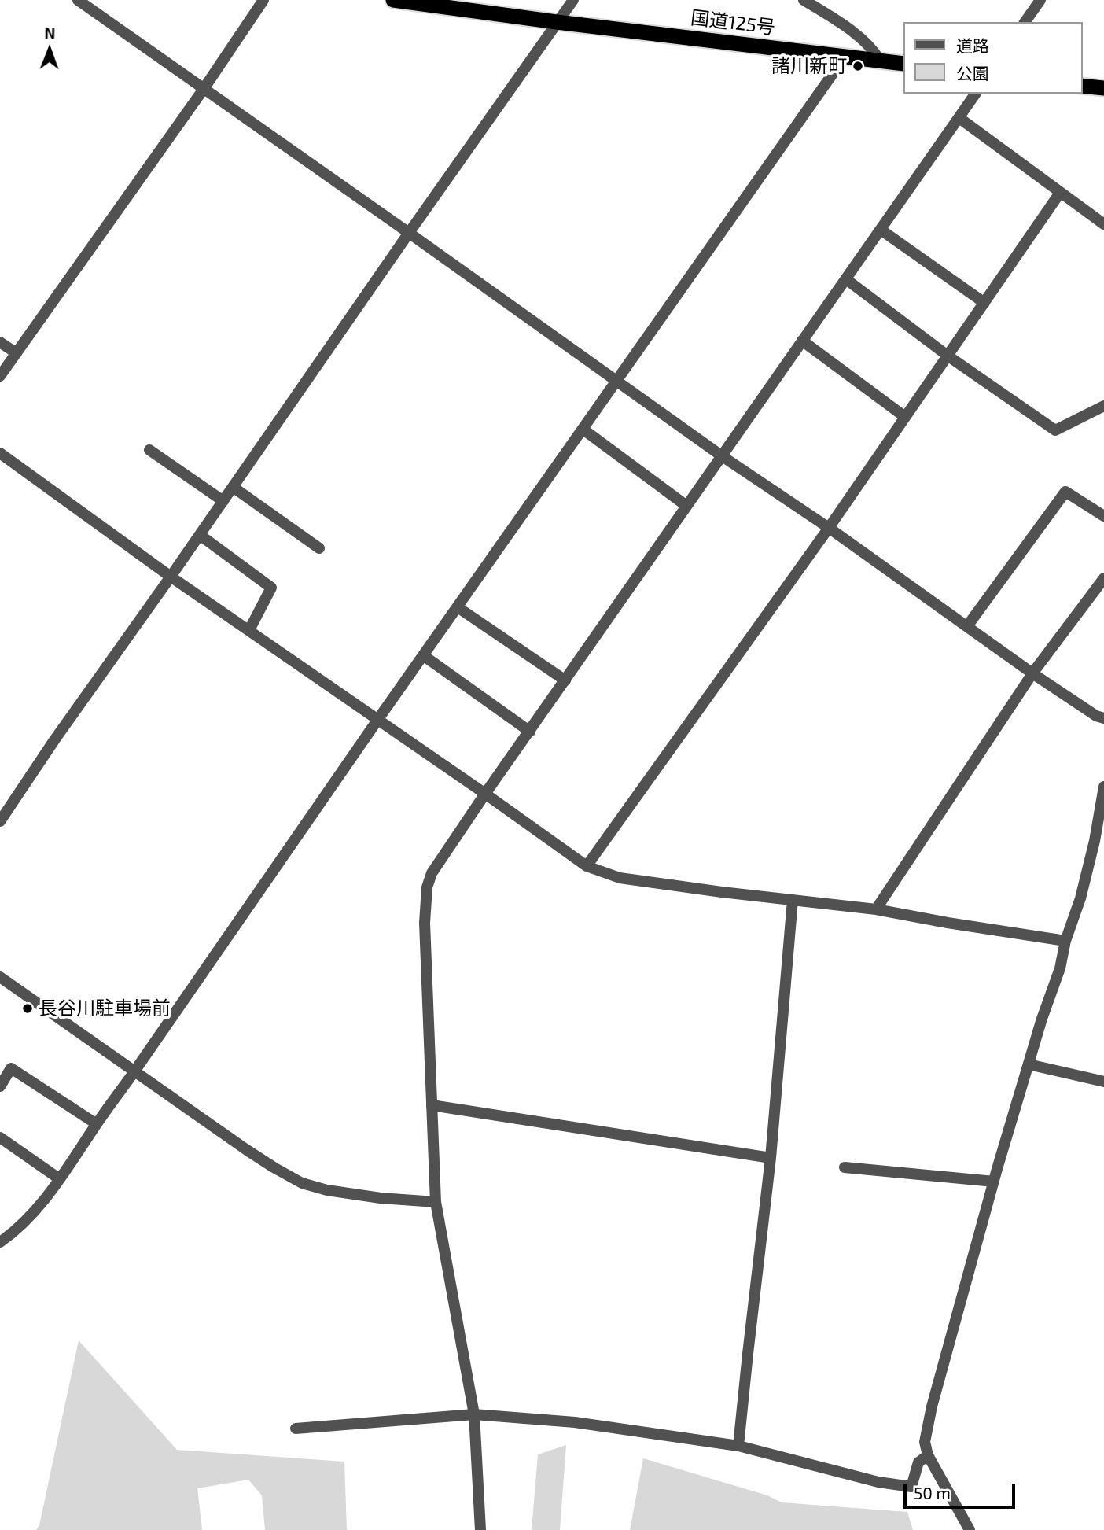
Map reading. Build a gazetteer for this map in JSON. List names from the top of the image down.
{
  "streets": {
    "highway": ["国道125号"]
  },
  "places": ["諸川新町", "長谷川駐車場前"],
  "legend": ["道路", "公園"],
  "scale_bar": "50 m",
  "north": "top"
}
